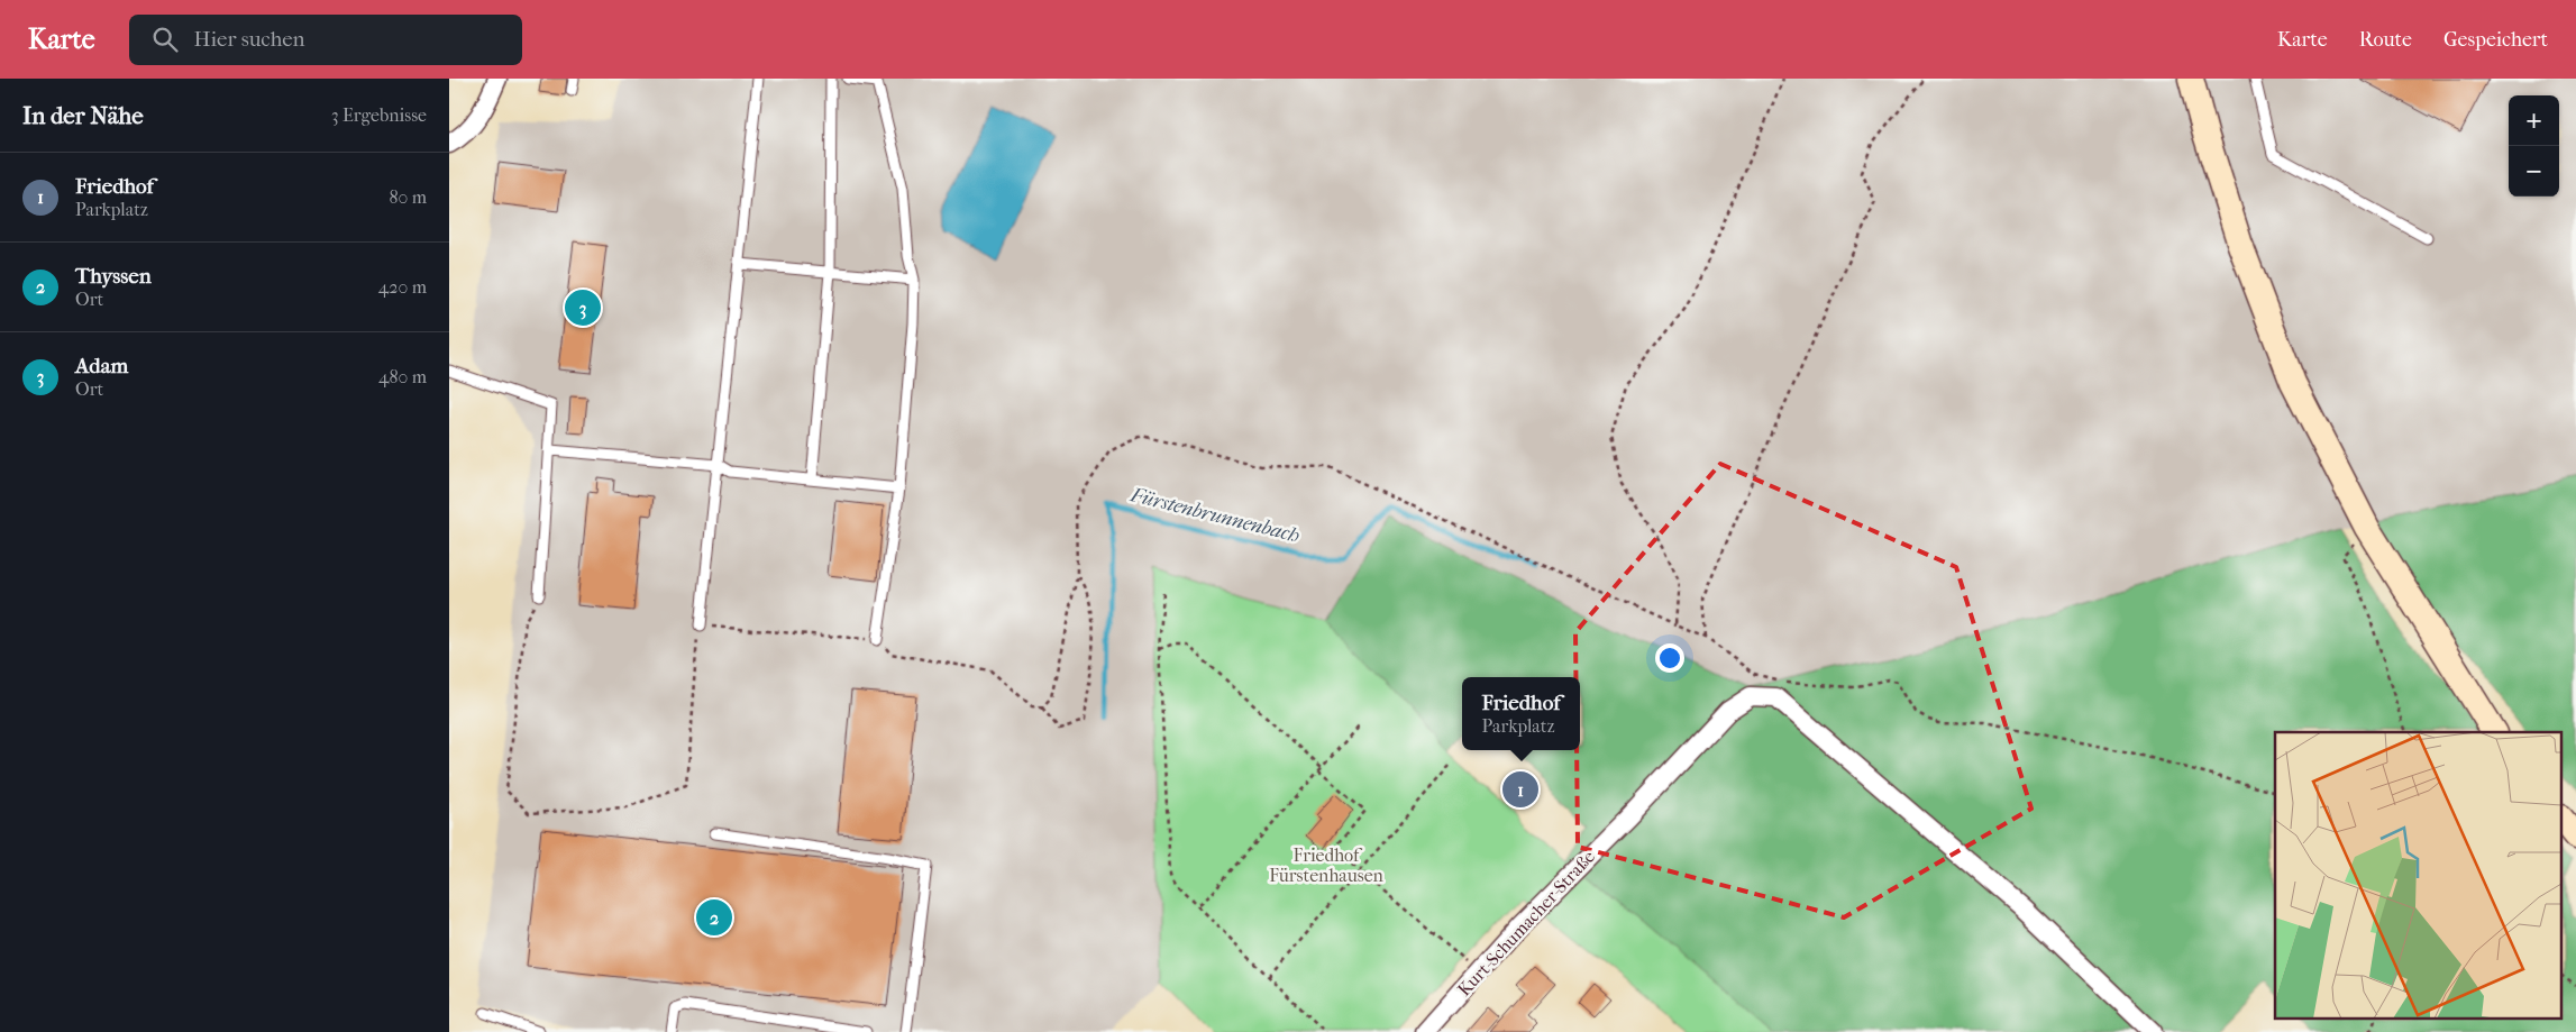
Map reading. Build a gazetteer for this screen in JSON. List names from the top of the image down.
{
  "streets": {
    "street": ["Kurt-Schumacher-Straße"]
  },
  "water": ["Fürstenbrunnenbach"],
  "parks": ["Friedhof Fürstenhausen"],
  "page": {
    "header": "Karte",
    "search": "Hier suchen",
    "nav": ["Karte", "Route", "Gespeichert"],
    "heading": ["In der Nähe", "3 Ergebnisse"],
    "map_buttons": ["+", "−"],
    "list": [
      {
        "mark": "1",
        "name": "Friedhof",
        "note": "Parkplatz",
        "value": "80 m"
      },
      {
        "mark": "2",
        "name": "Thyssen",
        "note": "Ort",
        "value": "420 m"
      },
      {
        "mark": "3",
        "name": "Adam",
        "note": "Ort",
        "value": "480 m"
      }
    ],
    "pins": ["3", "1", "2"],
    "popup": ["Friedhof", "Parkplatz"]
  }
}
